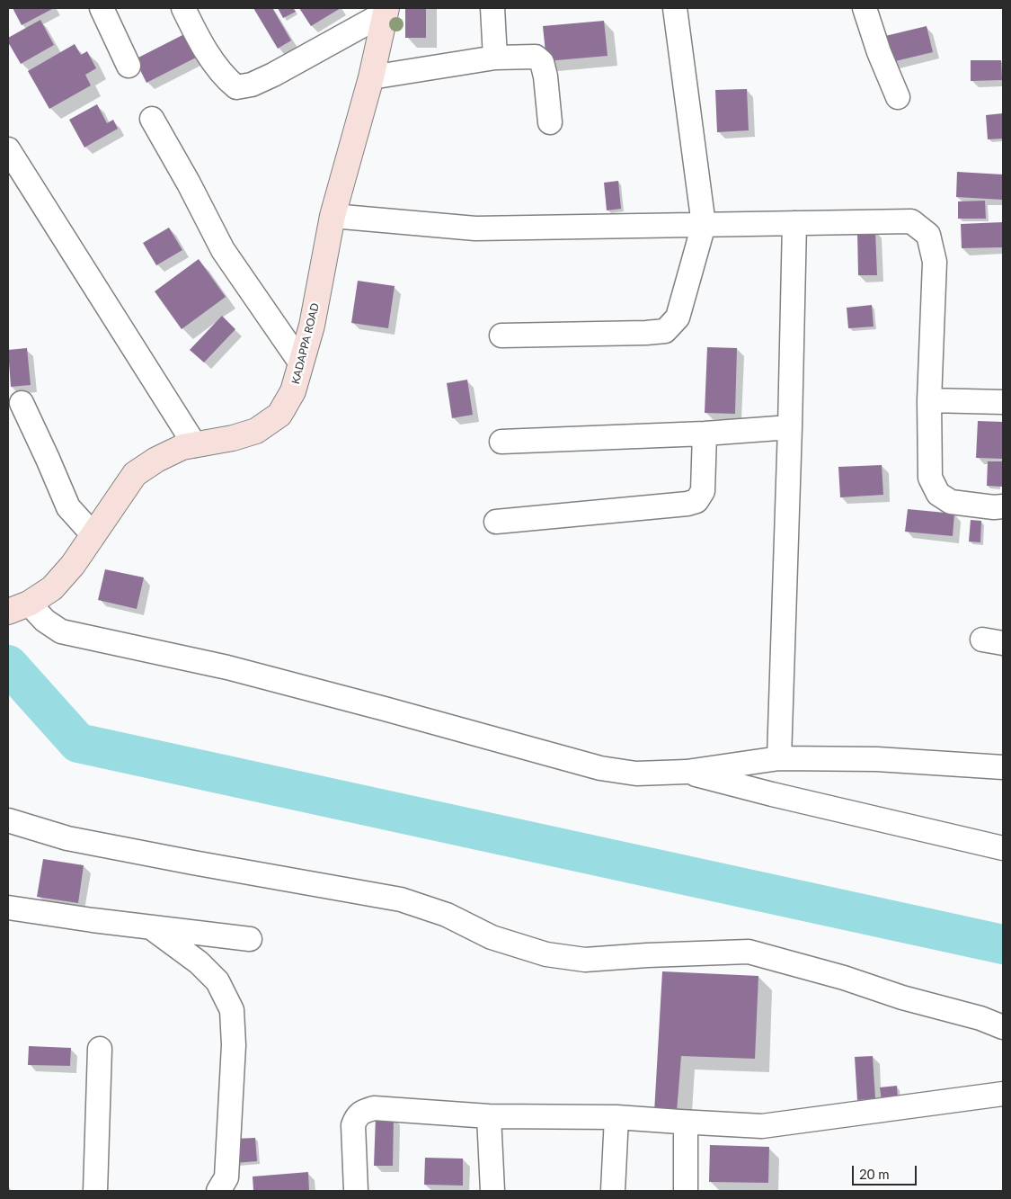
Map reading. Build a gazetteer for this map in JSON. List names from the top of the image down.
{
  "streets": {
    "main road": ["KADAPPA ROAD"]
  },
  "scale_bar": "20 m"
}
